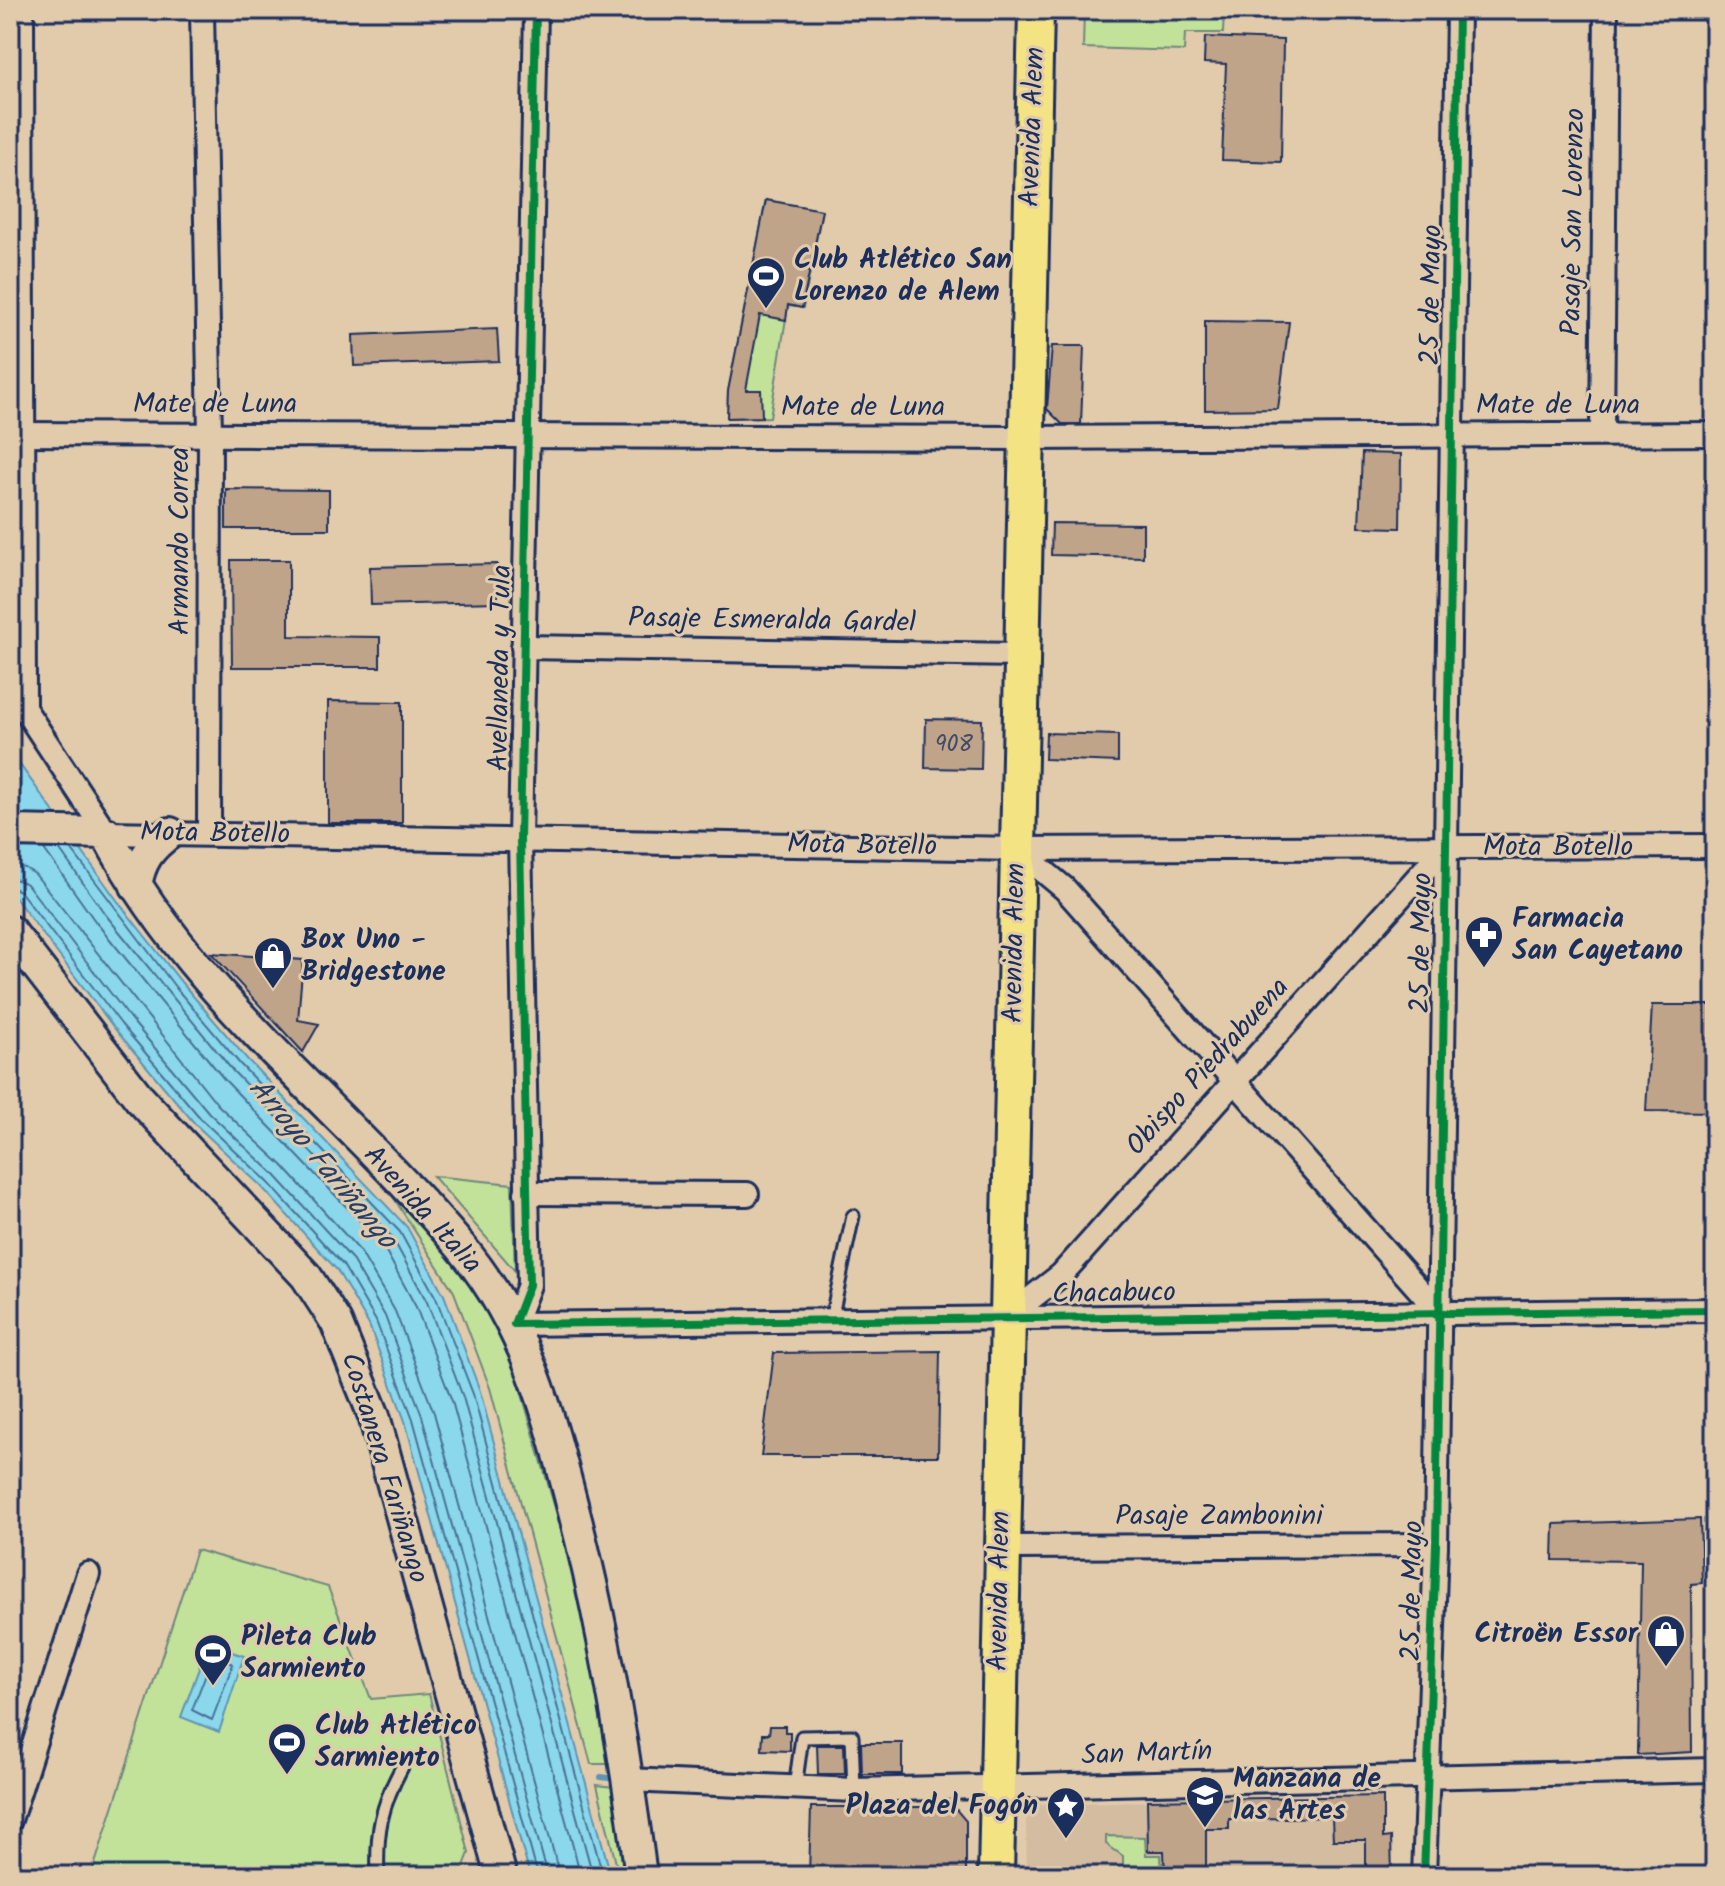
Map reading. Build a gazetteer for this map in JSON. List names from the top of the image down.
{
  "streets": {
    "main road": ["Avenida Alem"],
    "street": [
      "Pasaje San Lorenzo",
      "25 de Mayo",
      "Mate de Luna",
      "Armando Correa",
      "Pasaje Esmeralda Gardel",
      "Avellaneda y Tula",
      "Mota Botello",
      "Obispo Piedrabuena",
      "Avenida Italia",
      "Chacabuco",
      "Costanera Fariñango",
      "Pasaje Zambonini",
      "San Martín"
    ]
  },
  "crossings": [
    ["Avenida Alem", "Mate de Luna"],
    ["Avenida Alem", "Pasaje Esmeralda Gardel"],
    ["Avenida Alem", "Mota Botello"],
    ["Avenida Alem", "Obispo Piedrabuena"],
    ["Avenida Alem", "Chacabuco"],
    ["Avenida Alem", "Pasaje Zambonini"],
    ["Avenida Alem", "San Martín"],
    ["Pasaje San Lorenzo", "Mate de Luna"],
    ["25 de Mayo", "Mate de Luna"],
    ["25 de Mayo", "Mota Botello"],
    ["25 de Mayo", "Obispo Piedrabuena"],
    ["25 de Mayo", "Chacabuco"],
    ["25 de Mayo", "Pasaje Zambonini"],
    ["25 de Mayo", "San Martín"],
    ["Mate de Luna", "Armando Correa"],
    ["Mate de Luna", "Avellaneda y Tula"],
    ["Armando Correa", "Mota Botello"],
    ["Pasaje Esmeralda Gardel", "Avellaneda y Tula"],
    ["Avellaneda y Tula", "Mota Botello"],
    ["Avellaneda y Tula", "Avenida Italia"],
    ["Avellaneda y Tula", "Chacabuco"],
    ["Mota Botello", "Obispo Piedrabuena"],
    ["Mota Botello", "Avenida Italia"],
    ["Obispo Piedrabuena", "Chacabuco"],
    ["Avenida Italia", "Chacabuco"],
    ["Avenida Italia", "San Martín"]
  ],
  "water": ["Arroyo Fariñango"],
  "places": {
    "sports": ["Club Atlético San Lorenzo de Alem", "Pileta Club Sarmiento", "Club Atlético Sarmiento"],
    "pharmacy": ["Farmacia San Cayetano"],
    "shop": ["Box Uno - Bridgestone", "Citroën Essor"],
    "school or university": ["Manzana de las Artes"],
    "place": ["Plaza del Fogón"]
  },
  "house_numbers": ["908"]
}
